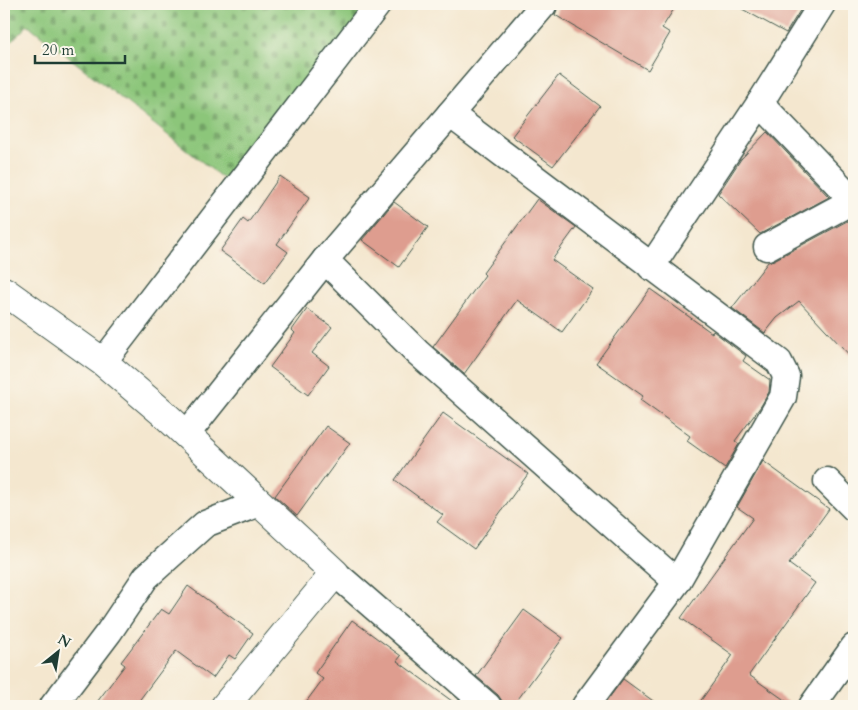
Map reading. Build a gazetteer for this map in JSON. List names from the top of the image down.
{
  "scale_bar": "20 m",
  "north": "top right"
}
